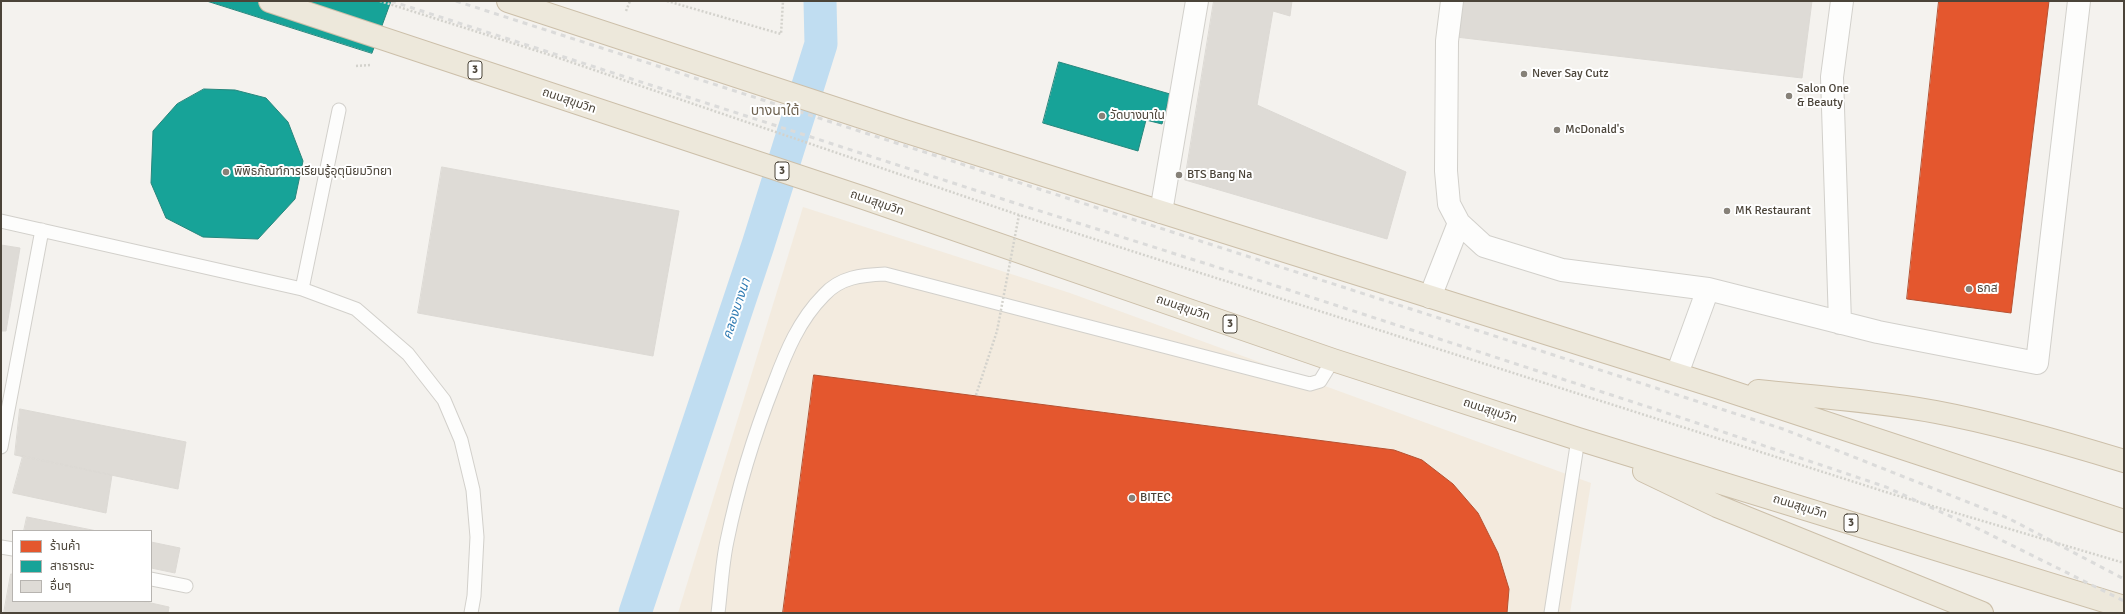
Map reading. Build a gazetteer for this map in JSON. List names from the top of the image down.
{
  "streets": {
    "highway": ["3", "ถนนสุขุมวิท"]
  },
  "districts": ["บางนาใต้"],
  "water": ["คลองบางนา"],
  "places": [
    "Never Say Cutz",
    "Salon One & Beauty",
    "วัดบางนาใน",
    "McDonald's",
    "พิพิธภัณฑ์การเรียนรู้อุตุนิยมวิทยา",
    "BTS Bang Na",
    "MK Restaurant",
    "ธกส",
    "BITEC"
  ],
  "legend": ["ร้านค้า", "สาธารณะ", "อื่นๆ"]
}
